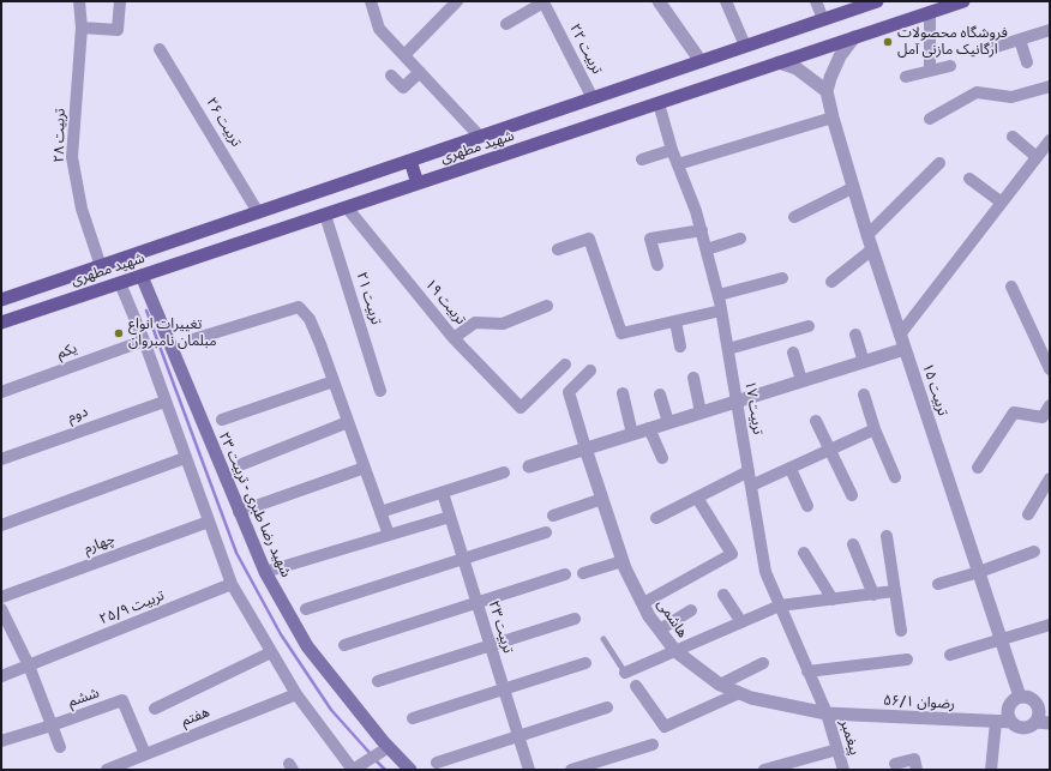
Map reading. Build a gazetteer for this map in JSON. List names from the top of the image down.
{
  "streets": {
    "main road": ["شهید مطهری", "شهید رضا طبری - تربیت ۲۳"],
    "street": [
      "تربیت ۲۲",
      "تربیت ۲۶",
      "تربیت ۲۸",
      "تربیت ۲۱",
      "تربیت ۱۹",
      "یکم",
      "تربیت ۱۵",
      "تربیت ۱۷",
      "دوم",
      "چهارم",
      "تربیت ۲۵/۹",
      "هاشمی",
      "تربیت ۲۳",
      "ششم",
      "رضوان ۵۶/۱",
      "هفتم",
      "پیغمبر"
    ]
  },
  "crossings": [
    ["تربیت ۲۲", "شهید مطهری"],
    ["تربیت ۲۶", "شهید مطهری"],
    ["تربیت ۲۸", "شهید مطهری"],
    ["شهید مطهری", "تربیت ۲۱"],
    ["شهید مطهری", "تربیت ۱۹"],
    ["شهید مطهری", "تربیت ۱۵"],
    ["شهید مطهری", "تربیت ۱۷"],
    ["شهید مطهری", "شهید رضا طبری - تربیت ۲۳"],
    ["تربیت ۱۵", "رضوان ۵۶/۱"],
    ["تربیت ۱۷", "هاشمی"],
    ["تربیت ۱۷", "رضوان ۵۶/۱"],
    ["تربیت ۱۷", "پیغمبر"],
    ["هاشمی", "رضوان ۵۶/۱"],
    ["هاشمی", "پیغمبر"],
    ["ششم", "هفتم"],
    ["رضوان ۵۶/۱", "پیغمبر"]
  ],
  "places": ["فروشگاه محصولات ارگانیک مازنی آمل", "تغییرات انواع مبلمان نامبروان"]
}
